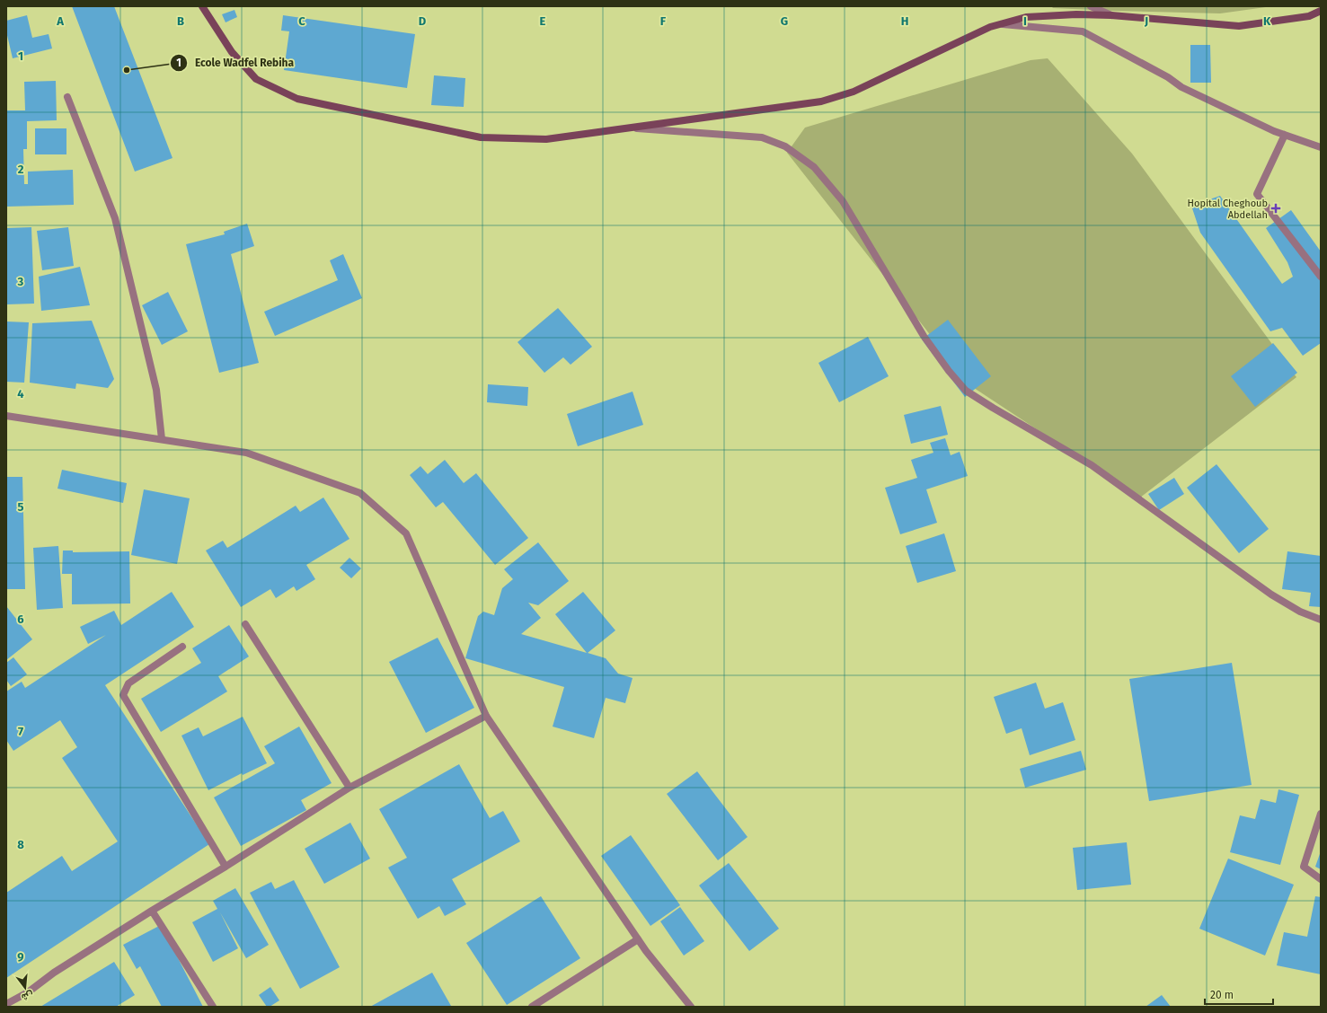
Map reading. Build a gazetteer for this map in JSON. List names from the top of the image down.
{
  "places": {
    "other": ["Ecole Wadfel Rebiha"],
    "health": ["Hopital Cheghoub Abdellah"]
  },
  "scale_bar": "20 m",
  "north": "bottom",
  "grid": {
    "columns": [
      "A",
      "B",
      "C",
      "D",
      "E",
      "F",
      "G",
      "H",
      "I",
      "J",
      "K"
    ],
    "rows": [
      "1",
      "2",
      "3",
      "4",
      "5",
      "6",
      "7",
      "8",
      "9"
    ]
  }
}
